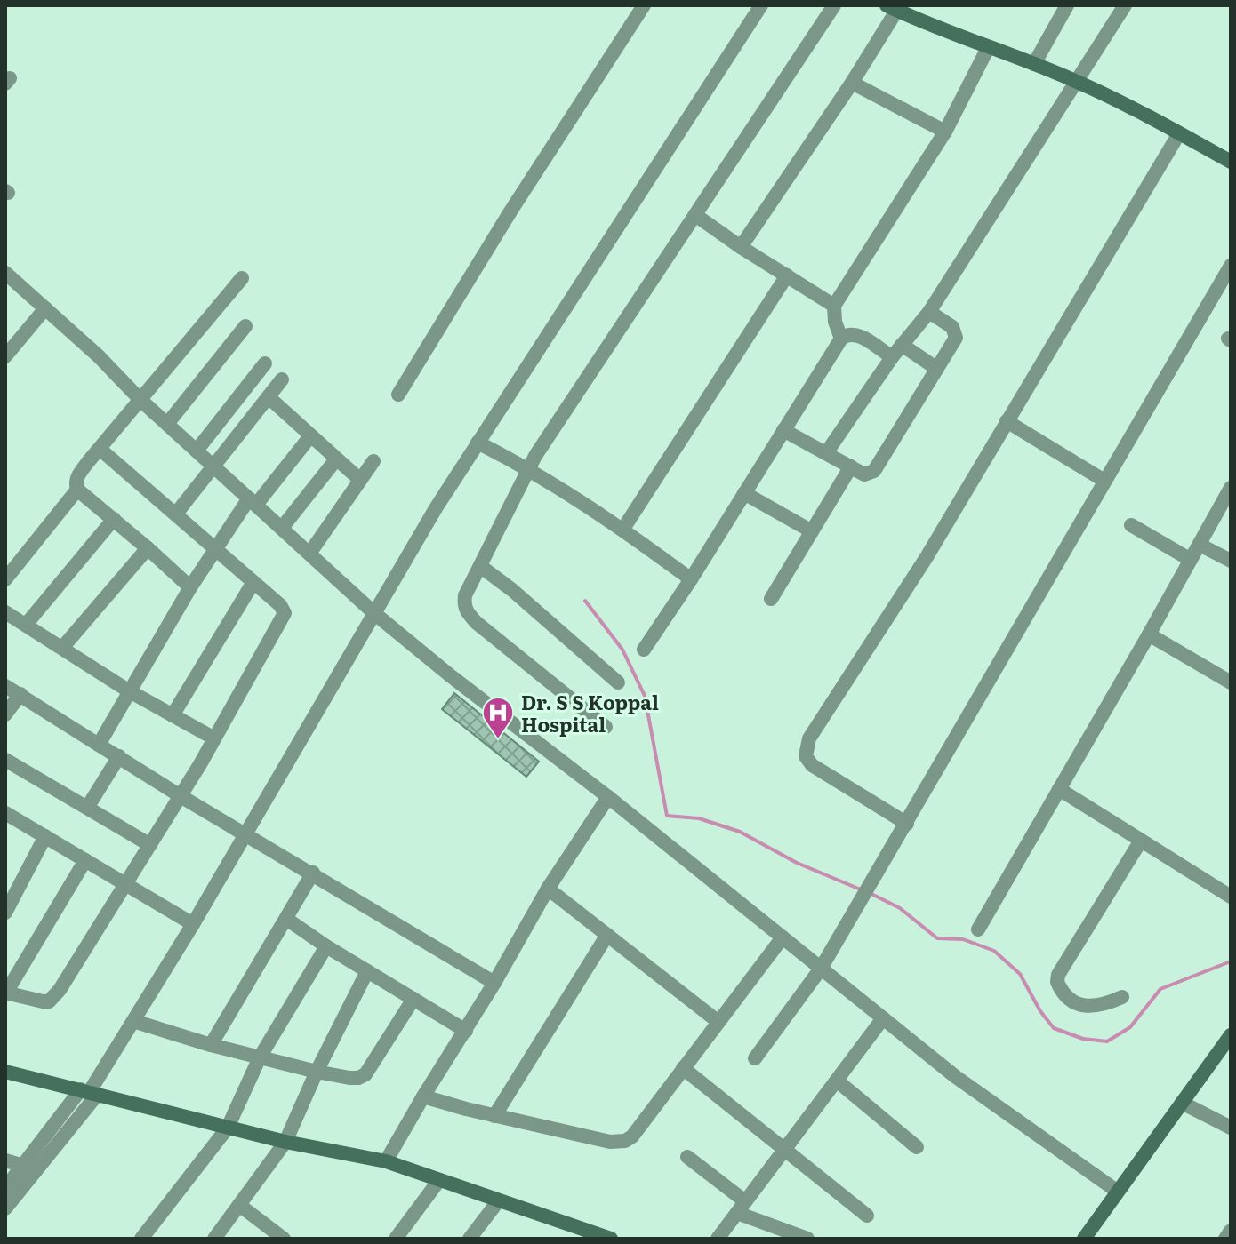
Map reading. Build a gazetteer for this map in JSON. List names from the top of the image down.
{
  "places": {
    "hospital": ["Dr. S S Koppal Hospital"]
  }
}
